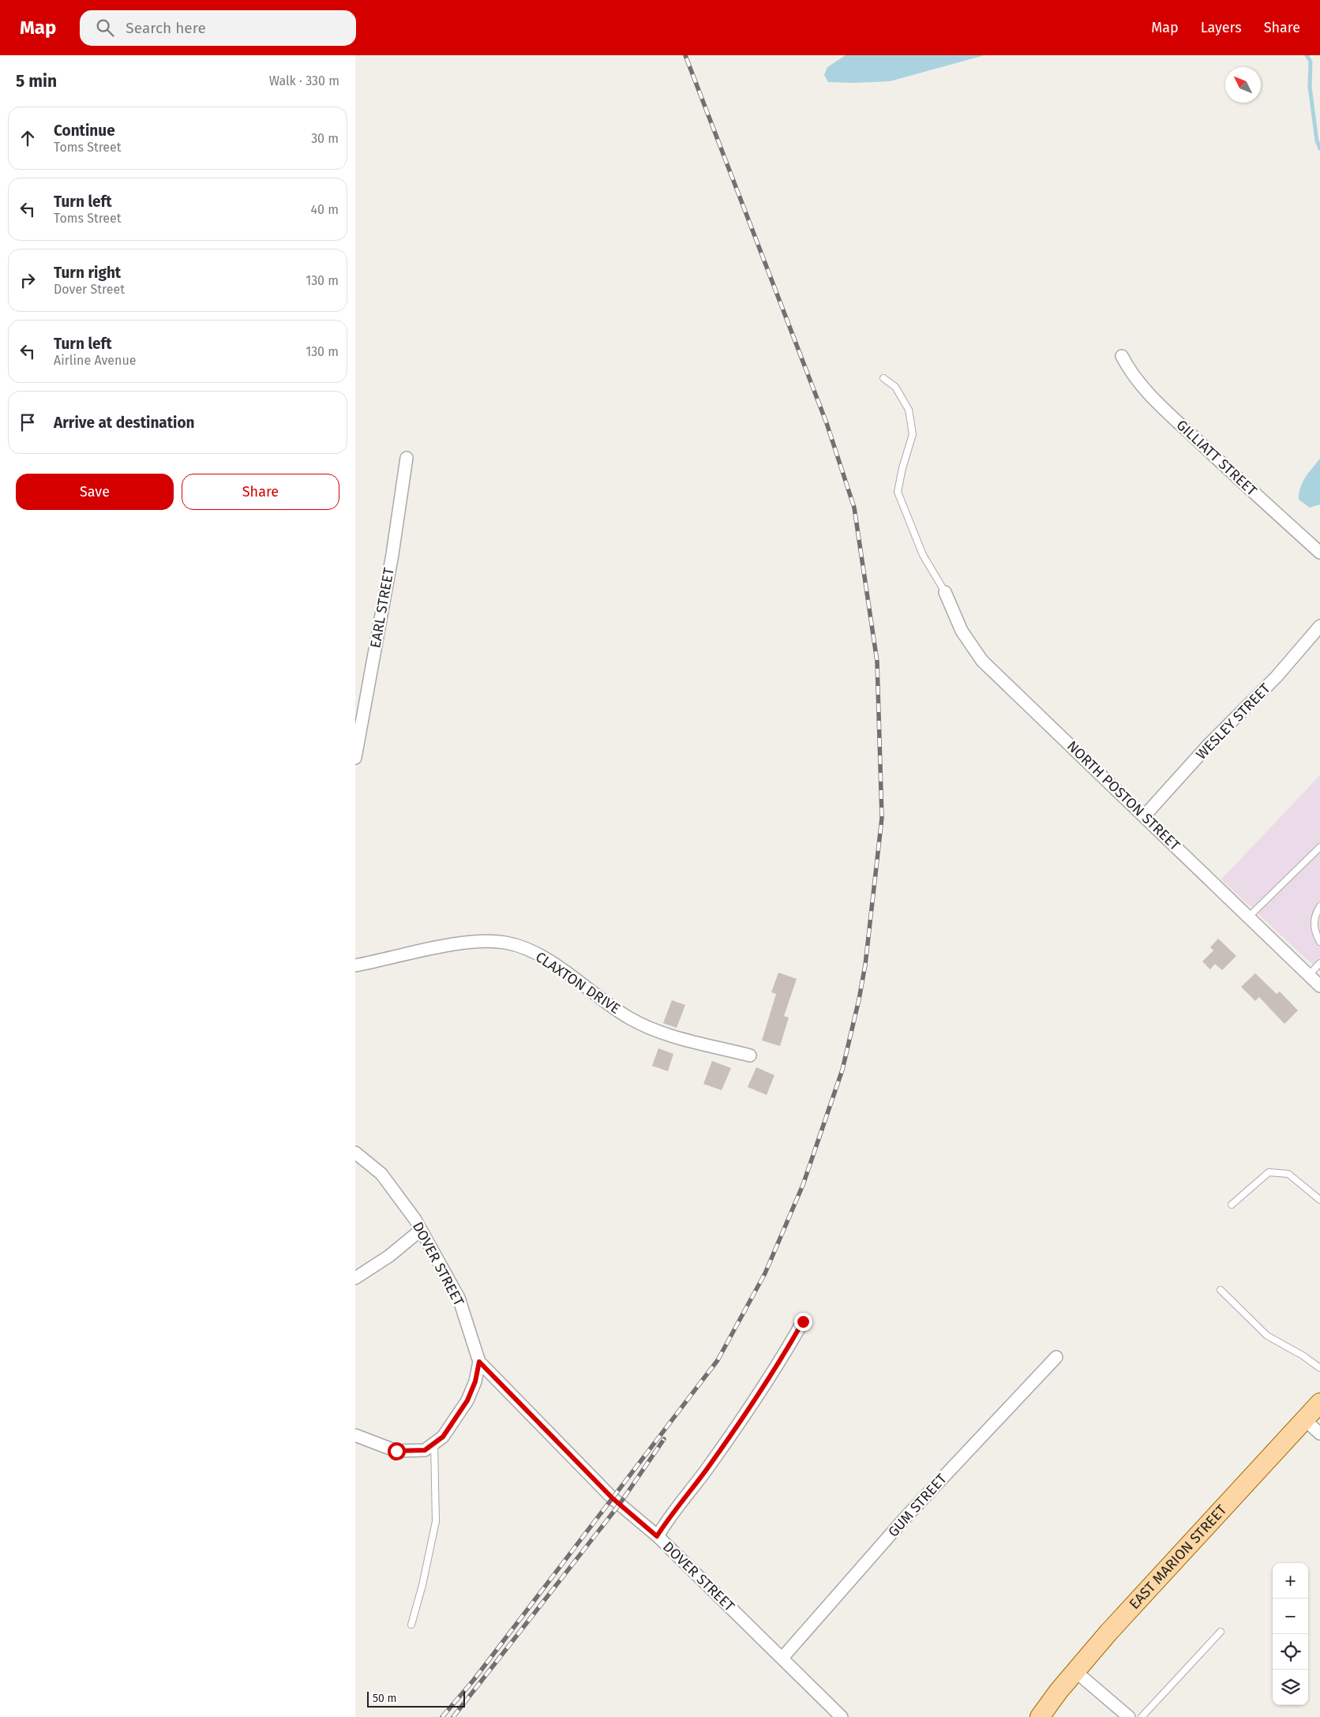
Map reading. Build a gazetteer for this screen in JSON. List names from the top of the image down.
{
  "streets": {
    "main road": ["EAST MARION STREET"],
    "street": [
      "GILLIATT STREET",
      "EARL STREET",
      "WESLEY STREET",
      "NORTH POSTON STREET",
      "CLAXTON DRIVE",
      "DOVER STREET",
      "GUM STREET"
    ]
  },
  "crossings": [
    ["WESLEY STREET", "NORTH POSTON STREET"],
    ["DOVER STREET", "GUM STREET"]
  ],
  "scale_bar": "50 m",
  "north": "top left",
  "page": {
    "header": "Map",
    "search": "Search here",
    "nav": ["Map", "Layers", "Share"],
    "heading": ["5 min", "Walk · 330 m"],
    "list": [
      ["Continue", "Toms Street", "30 m"],
      ["Turn left", "Toms Street", "40 m"],
      ["Turn right", "Dover Street", "130 m"],
      ["Turn left", "Airline Avenue", "130 m"],
      "Arrive at destination"
    ],
    "buttons": ["Save", "Share"],
    "map_buttons": ["+", "−"],
    "scale": "50 m"
  }
}
